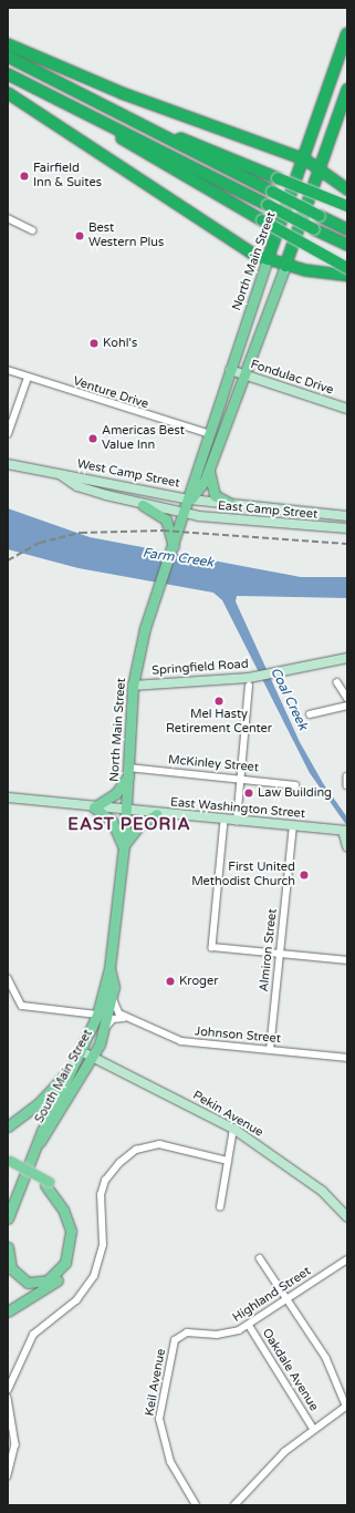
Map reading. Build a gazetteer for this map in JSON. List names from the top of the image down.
{
  "streets": {
    "highway": ["North Main Street"],
    "main road": [
      "Fondulac Drive",
      "West Camp Street",
      "East Camp Street",
      "Springfield Road",
      "East Washington Street",
      "South Main Street",
      "Pekin Avenue"
    ],
    "street": [
      "Venture Drive",
      "McKinley Street",
      "Almiron Street",
      "Johnson Street",
      "Highland Street",
      "Oakdale Avenue",
      "Keil Avenue"
    ]
  },
  "crossings": [
    ["North Main Street", "Fondulac Drive"],
    ["North Main Street", "Venture Drive"],
    ["North Main Street", "West Camp Street"],
    ["North Main Street", "East Camp Street"],
    ["North Main Street", "Springfield Road"],
    ["North Main Street", "McKinley Street"],
    ["North Main Street", "East Washington Street"],
    ["North Main Street", "South Main Street"],
    ["West Camp Street", "East Camp Street"],
    ["East Washington Street", "Almiron Street"],
    ["East Washington Street", "South Main Street"],
    ["Almiron Street", "Johnson Street"],
    ["Johnson Street", "South Main Street"],
    ["South Main Street", "Pekin Avenue"],
    ["Highland Street", "Oakdale Avenue"],
    ["Highland Street", "Keil Avenue"]
  ],
  "districts": ["EAST PEORIA"],
  "water": ["Farm Creek", "Coal Creek"],
  "places": [
    "Fairfield Inn & Suites",
    "Best Western Plus",
    "Kohl's",
    "Americas Best Value Inn",
    "Mel Hasty Retirement Center",
    "Law Building",
    "First United Methodist Church",
    "Kroger"
  ]
}
